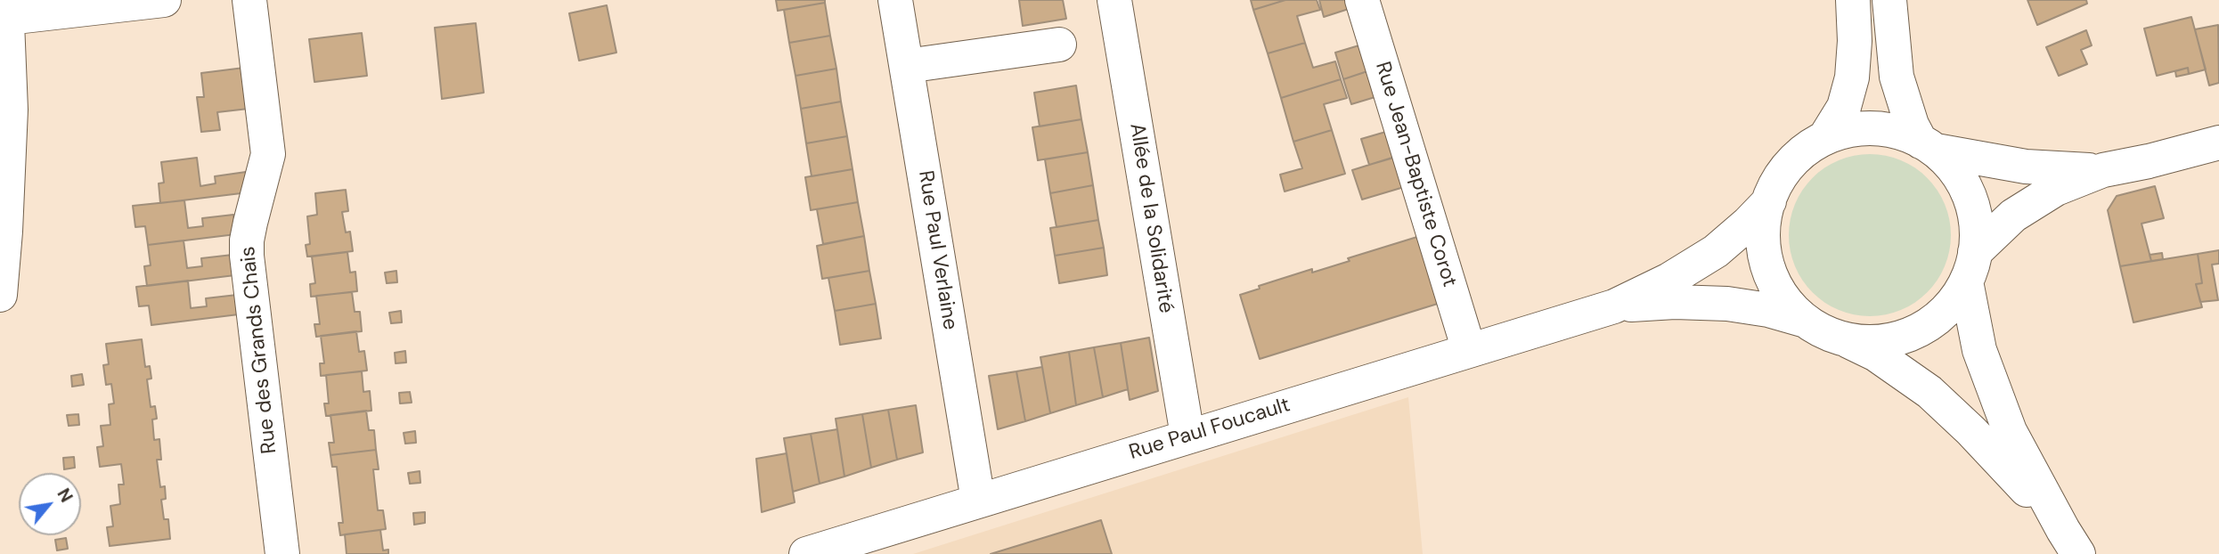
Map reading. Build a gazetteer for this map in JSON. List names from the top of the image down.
{
  "streets": {
    "street": [
      "Rue Jean-Baptiste Corot",
      "Allée de la Solidarité",
      "Rue Paul Verlaine",
      "Rue des Grands Chais",
      "Rue Paul Foucault"
    ]
  },
  "crossings": [
    ["Rue Jean-Baptiste Corot", "Rue Paul Foucault"],
    ["Allée de la Solidarité", "Rue Paul Foucault"],
    ["Rue Paul Verlaine", "Rue Paul Foucault"]
  ],
  "north": "top right"
}
